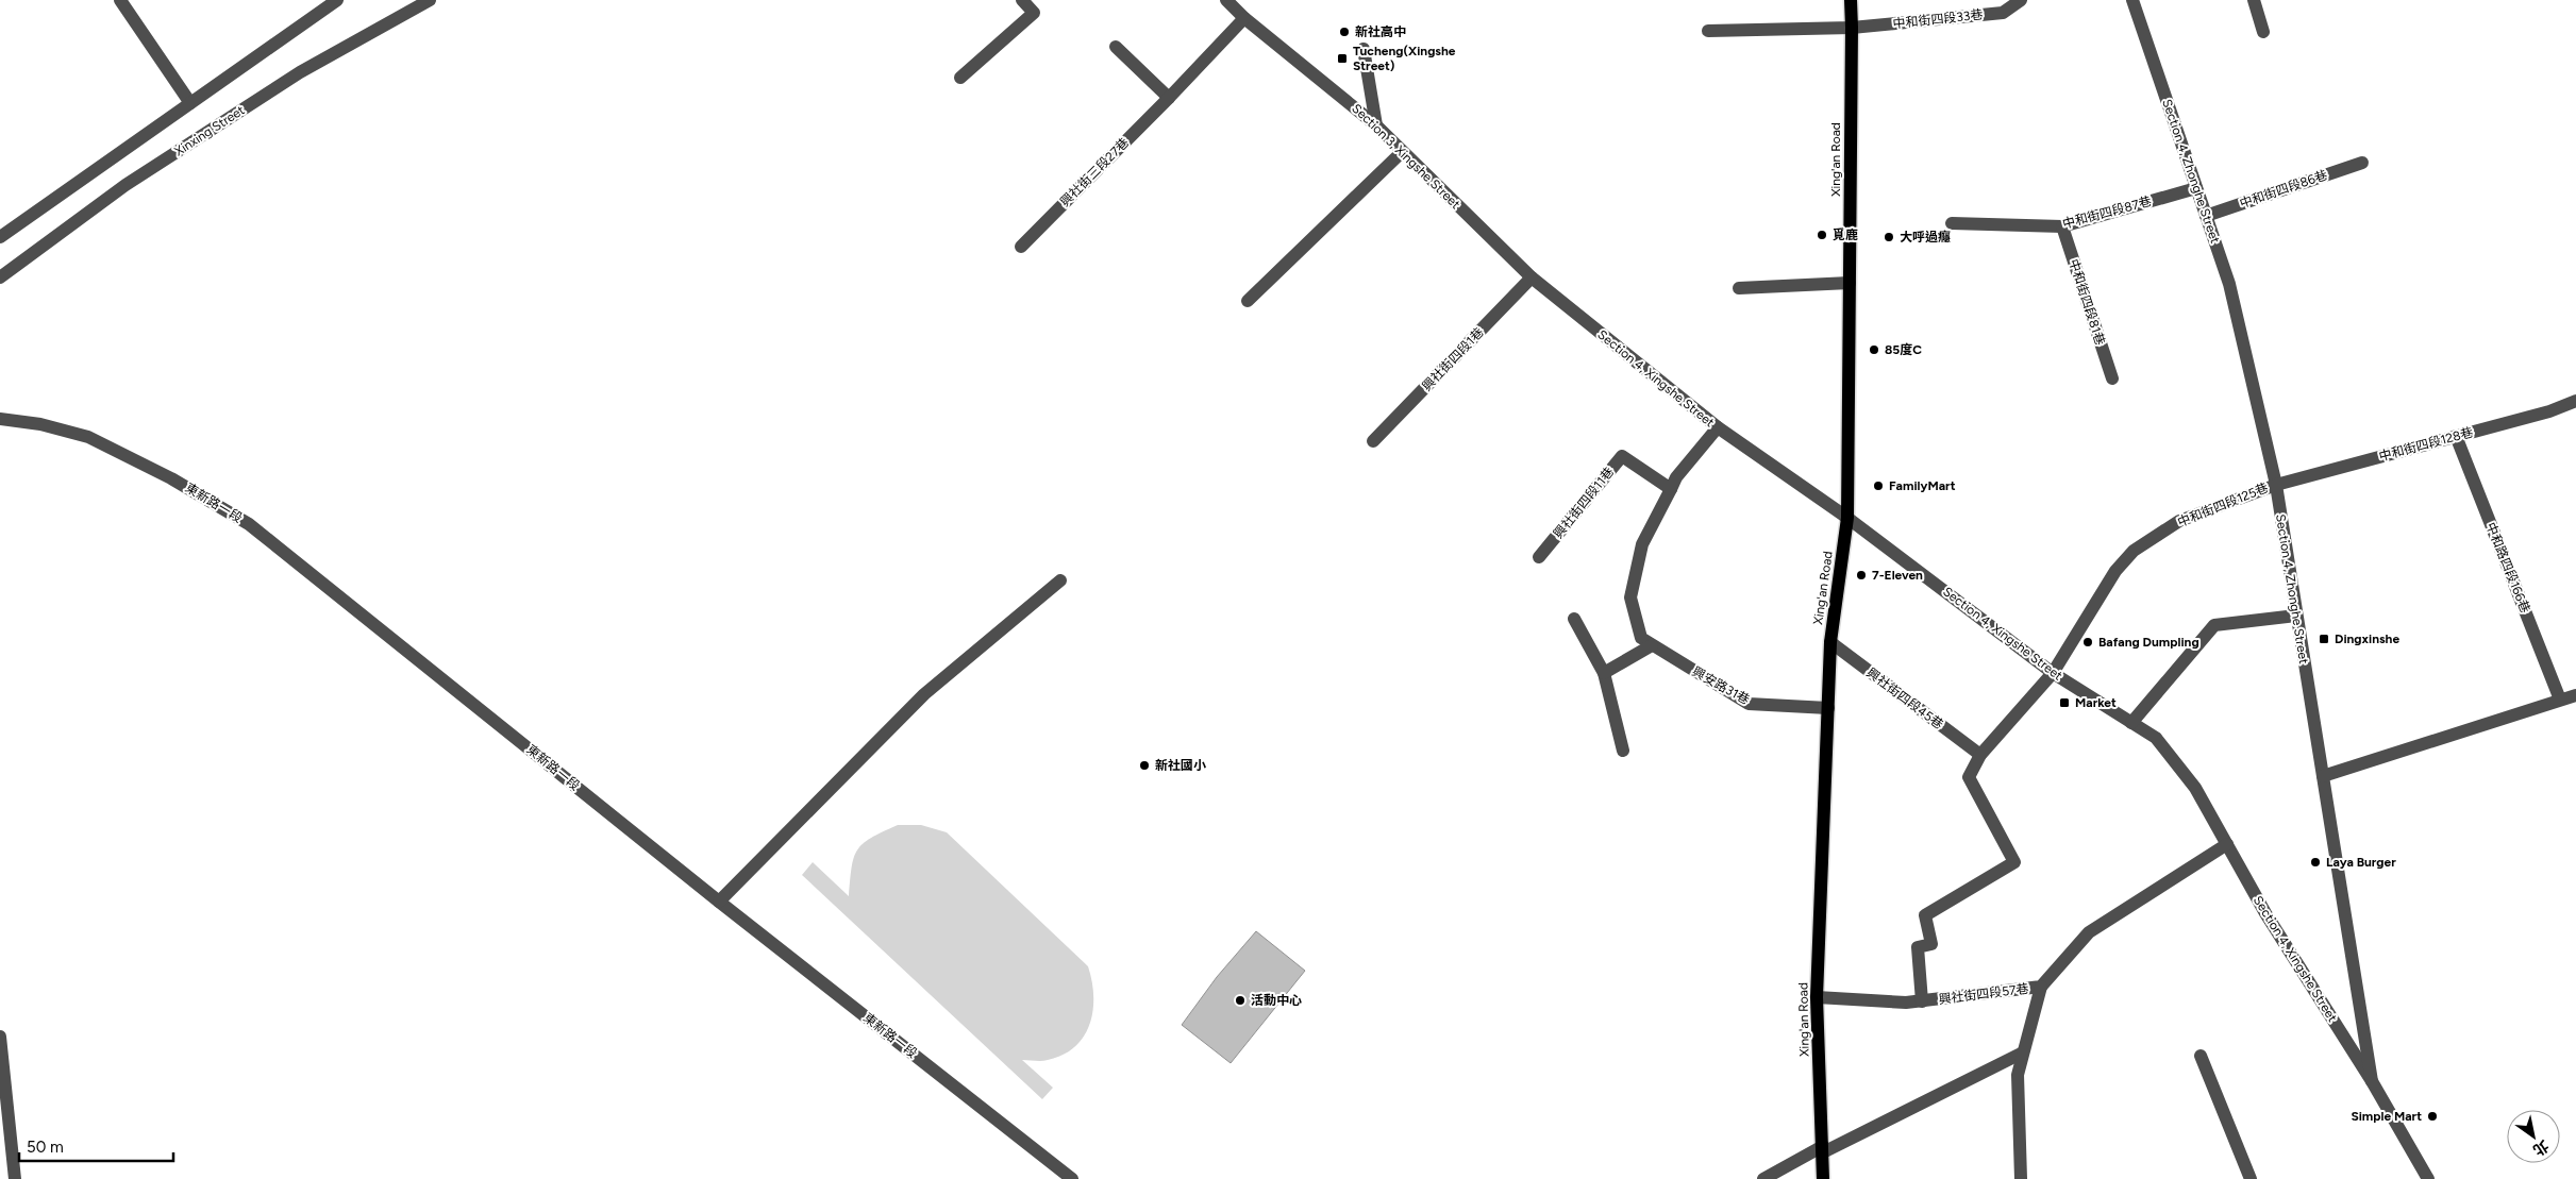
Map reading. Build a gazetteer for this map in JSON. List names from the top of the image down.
{
  "streets": {
    "main road": ["Xing'an Road"],
    "street": [
      "中和街四段33巷",
      "Xinxing Street",
      "Section 3, Xingshe Street",
      "Section 4, Zhonghe Street",
      "興社街三段27巷",
      "中和街四段86巷",
      "中和街四段87巷",
      "中和街四段81巷",
      "興社街四段1巷",
      "Section 4, Xingshe Street",
      "中和街四段128巷",
      "東新路一段",
      "興社街四段11巷",
      "中和街四段125巷",
      "中和路四段166巷",
      "興安路31巷",
      "興社街四段45巷",
      "興社街四段57巷"
    ]
  },
  "crossings": [
    ["中和街四段33巷", "Xing'an Road"],
    ["Section 3, Xingshe Street", "興社街三段27巷"],
    ["Section 3, Xingshe Street", "興社街四段1巷"],
    ["Section 3, Xingshe Street", "Section 4, Xingshe Street"],
    ["Xing'an Road", "Section 4, Xingshe Street"],
    ["Xing'an Road", "興安路31巷"],
    ["Xing'an Road", "興社街四段45巷"],
    ["Xing'an Road", "興社街四段57巷"],
    ["Section 4, Zhonghe Street", "中和街四段86巷"],
    ["Section 4, Zhonghe Street", "中和街四段87巷"],
    ["Section 4, Zhonghe Street", "Section 4, Xingshe Street"],
    ["Section 4, Zhonghe Street", "中和街四段128巷"],
    ["Section 4, Zhonghe Street", "中和街四段125巷"],
    ["中和街四段87巷", "中和街四段81巷"],
    ["興社街四段1巷", "Section 4, Xingshe Street"],
    ["Section 4, Xingshe Street", "中和街四段125巷"],
    ["Section 4, Xingshe Street", "興社街四段57巷"],
    ["中和街四段128巷", "中和街四段125巷"],
    ["中和街四段128巷", "中和路四段166巷"],
    ["興社街四段11巷", "興安路31巷"]
  ],
  "places": {
    "other": [
      "新社高中",
      "覓鹿",
      "大呼過癮",
      "85度C",
      "FamilyMart",
      "7-Eleven",
      "Bafang Dumpling",
      "新社國小",
      "Laya Burger",
      "活動中心",
      "Simple Mart"
    ],
    "transit": ["Tucheng(Xingshe Street)", "Dingxinshe", "Market"]
  },
  "scale_bar": "50 m",
  "north": "bottom right"
}
